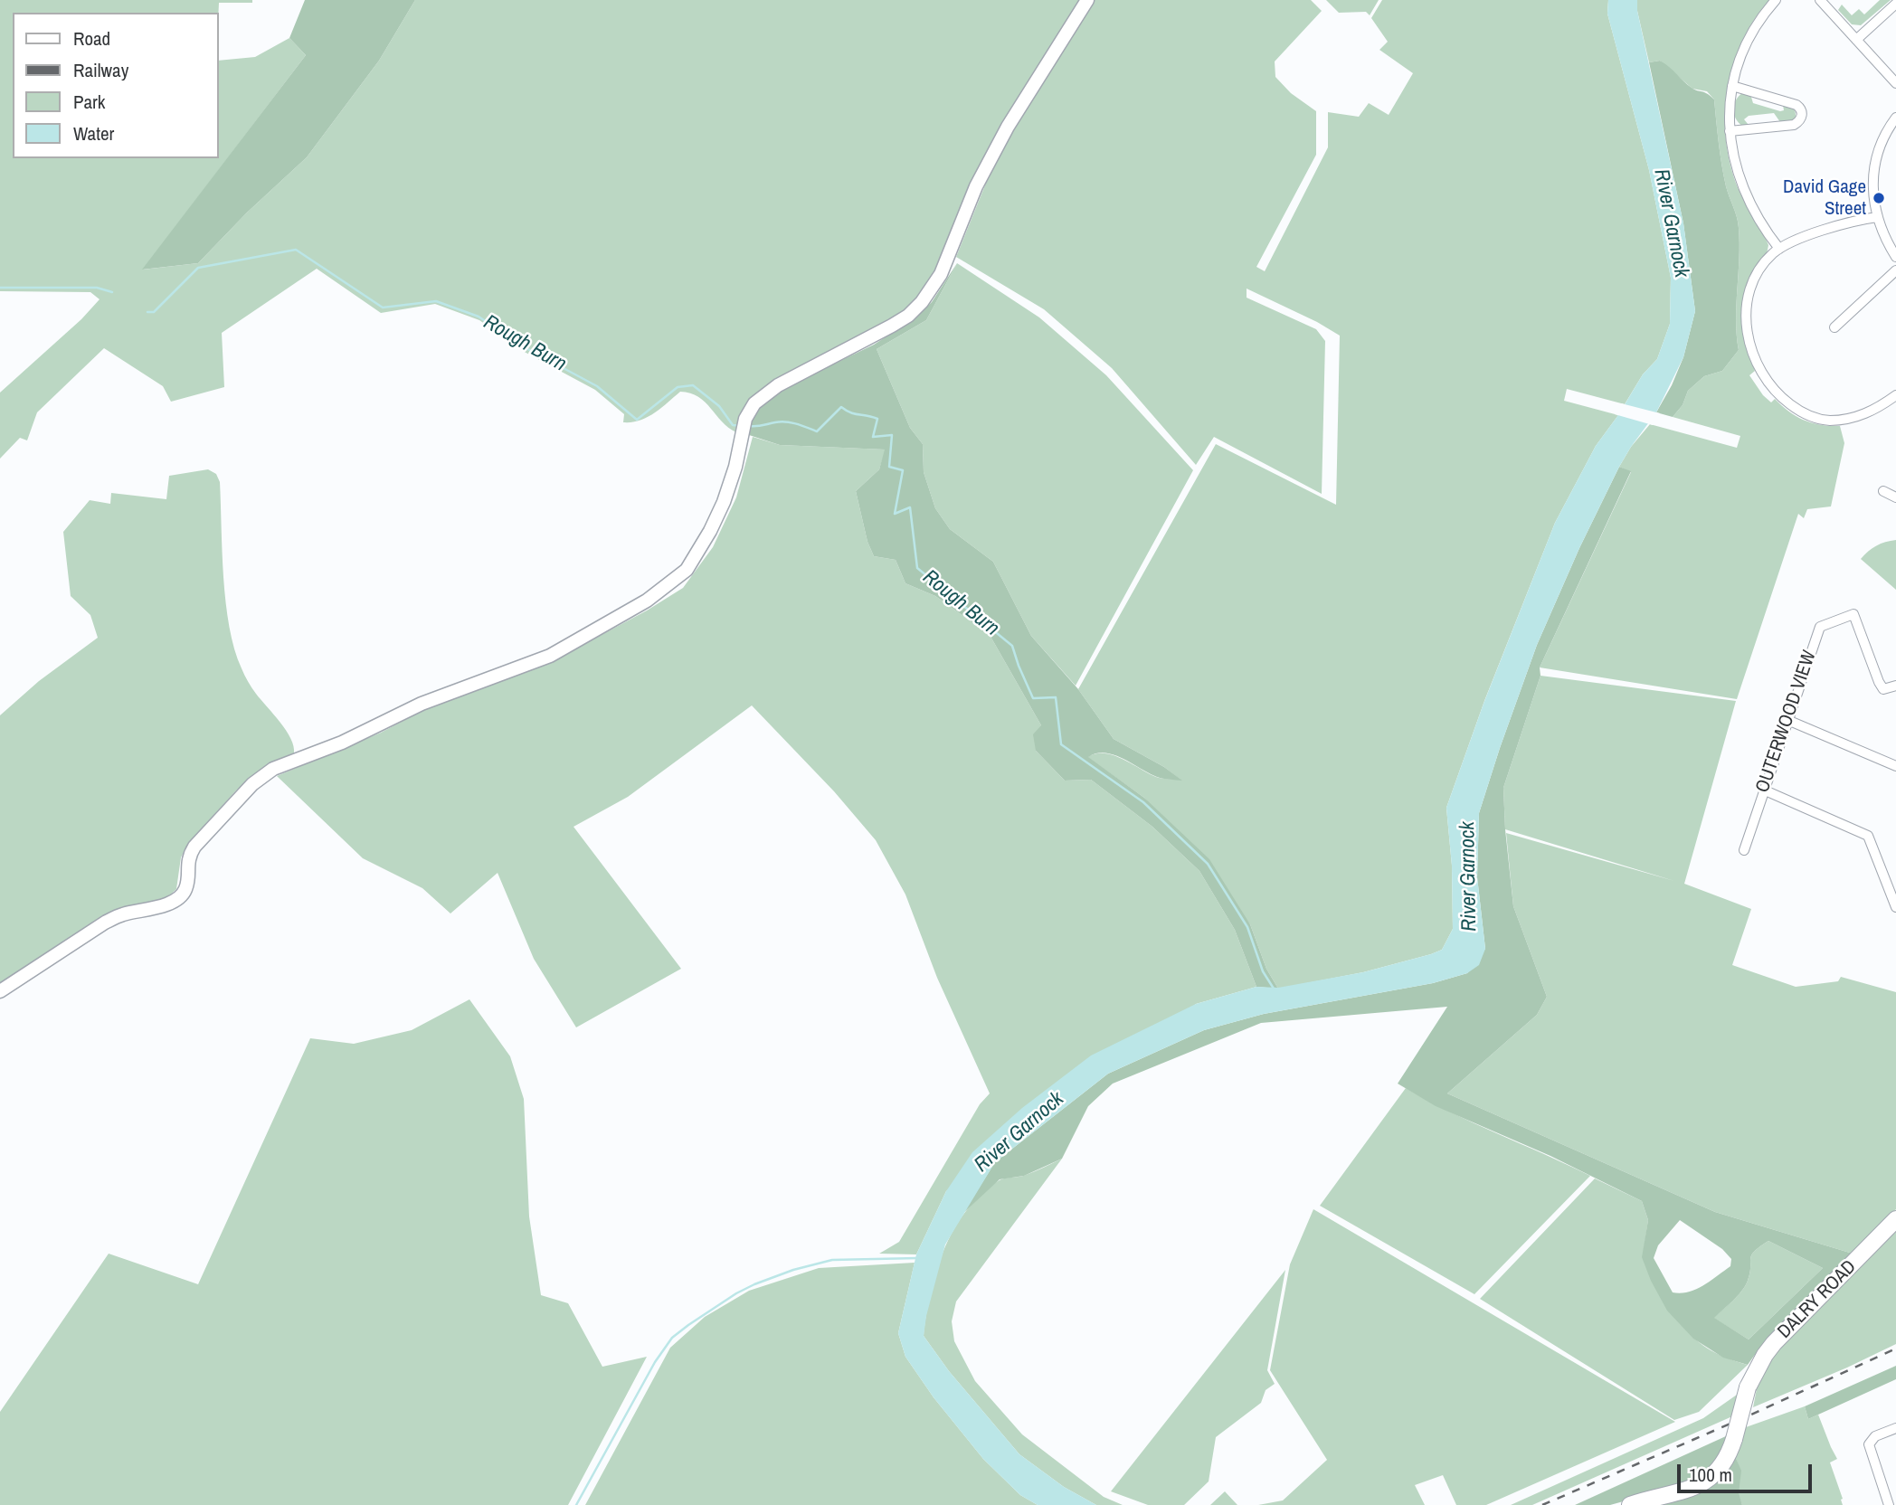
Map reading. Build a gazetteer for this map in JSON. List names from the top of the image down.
{
  "streets": {
    "highway": ["DALRY ROAD"],
    "street": ["OUTERWOOD VIEW"]
  },
  "water": ["River Garnock", "Rough Burn"],
  "places": ["David Gage Street"],
  "legend": [
    "Road",
    "Railway",
    "Park",
    "Water"
  ],
  "scale_bar": "100 m"
}
